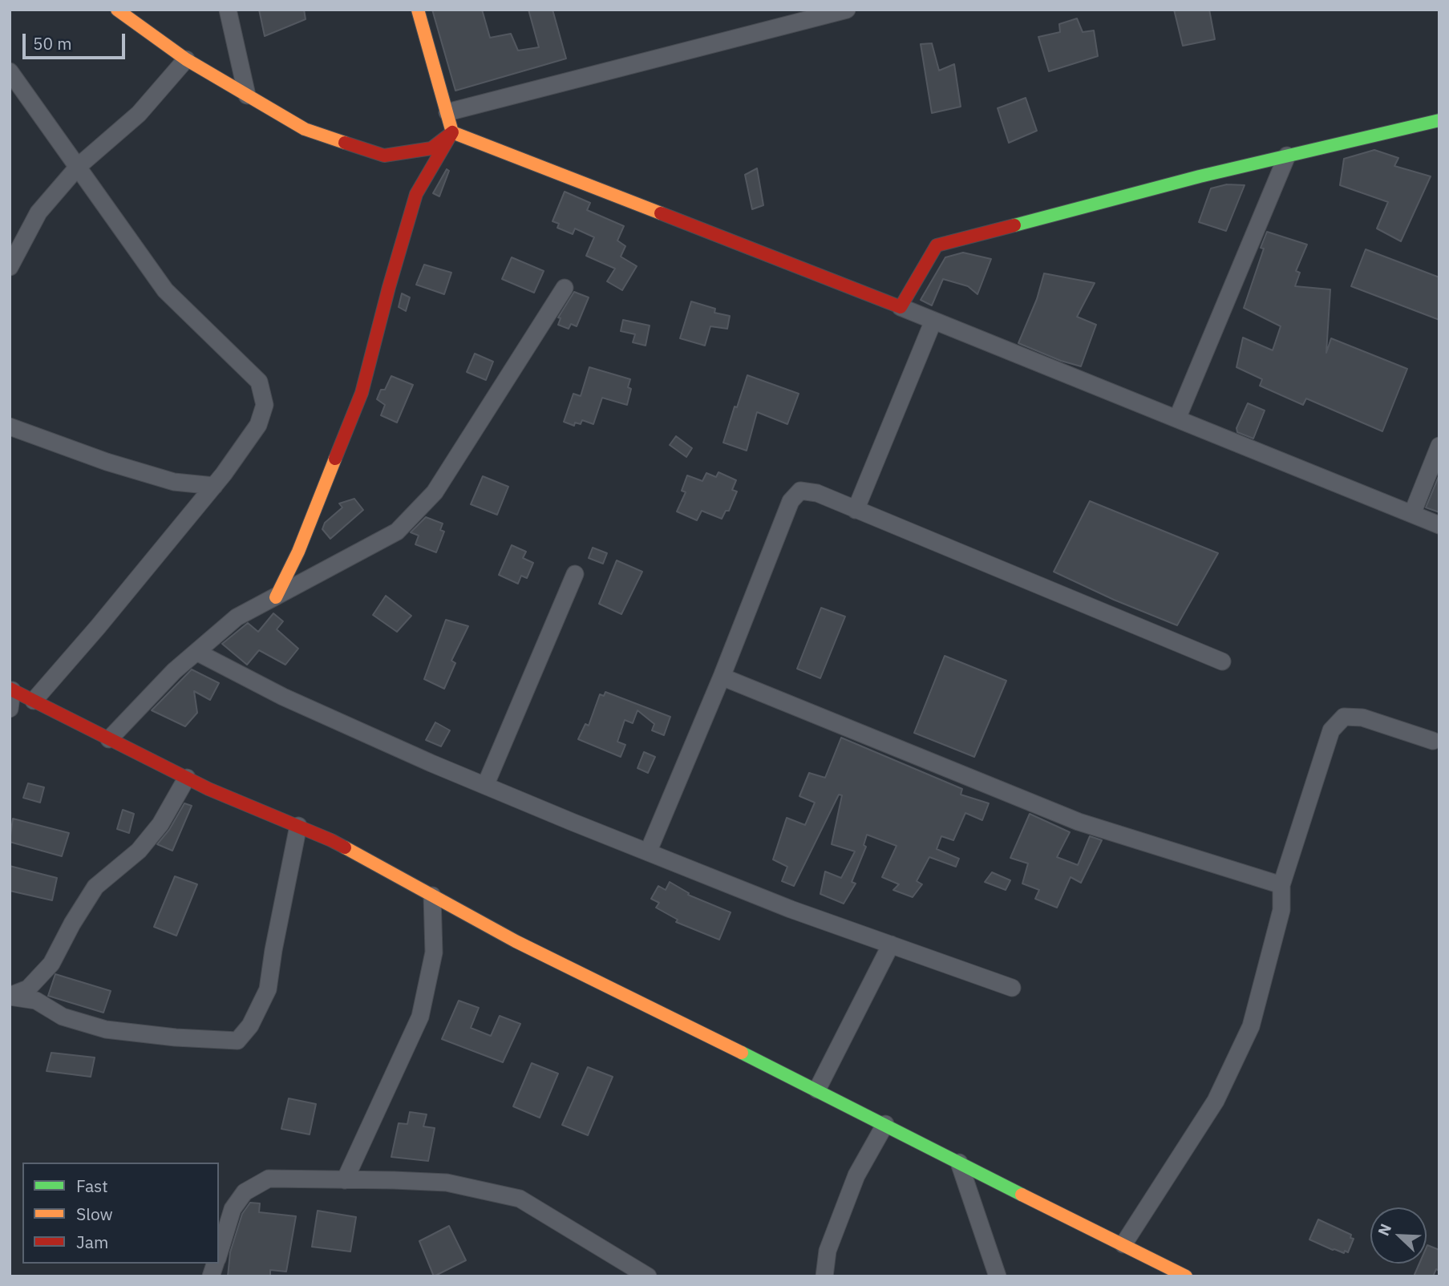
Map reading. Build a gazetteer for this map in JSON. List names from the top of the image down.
{
  "legend": ["Fast", "Slow", "Jam"],
  "scale_bar": "50 m",
  "north": "top left"
}
